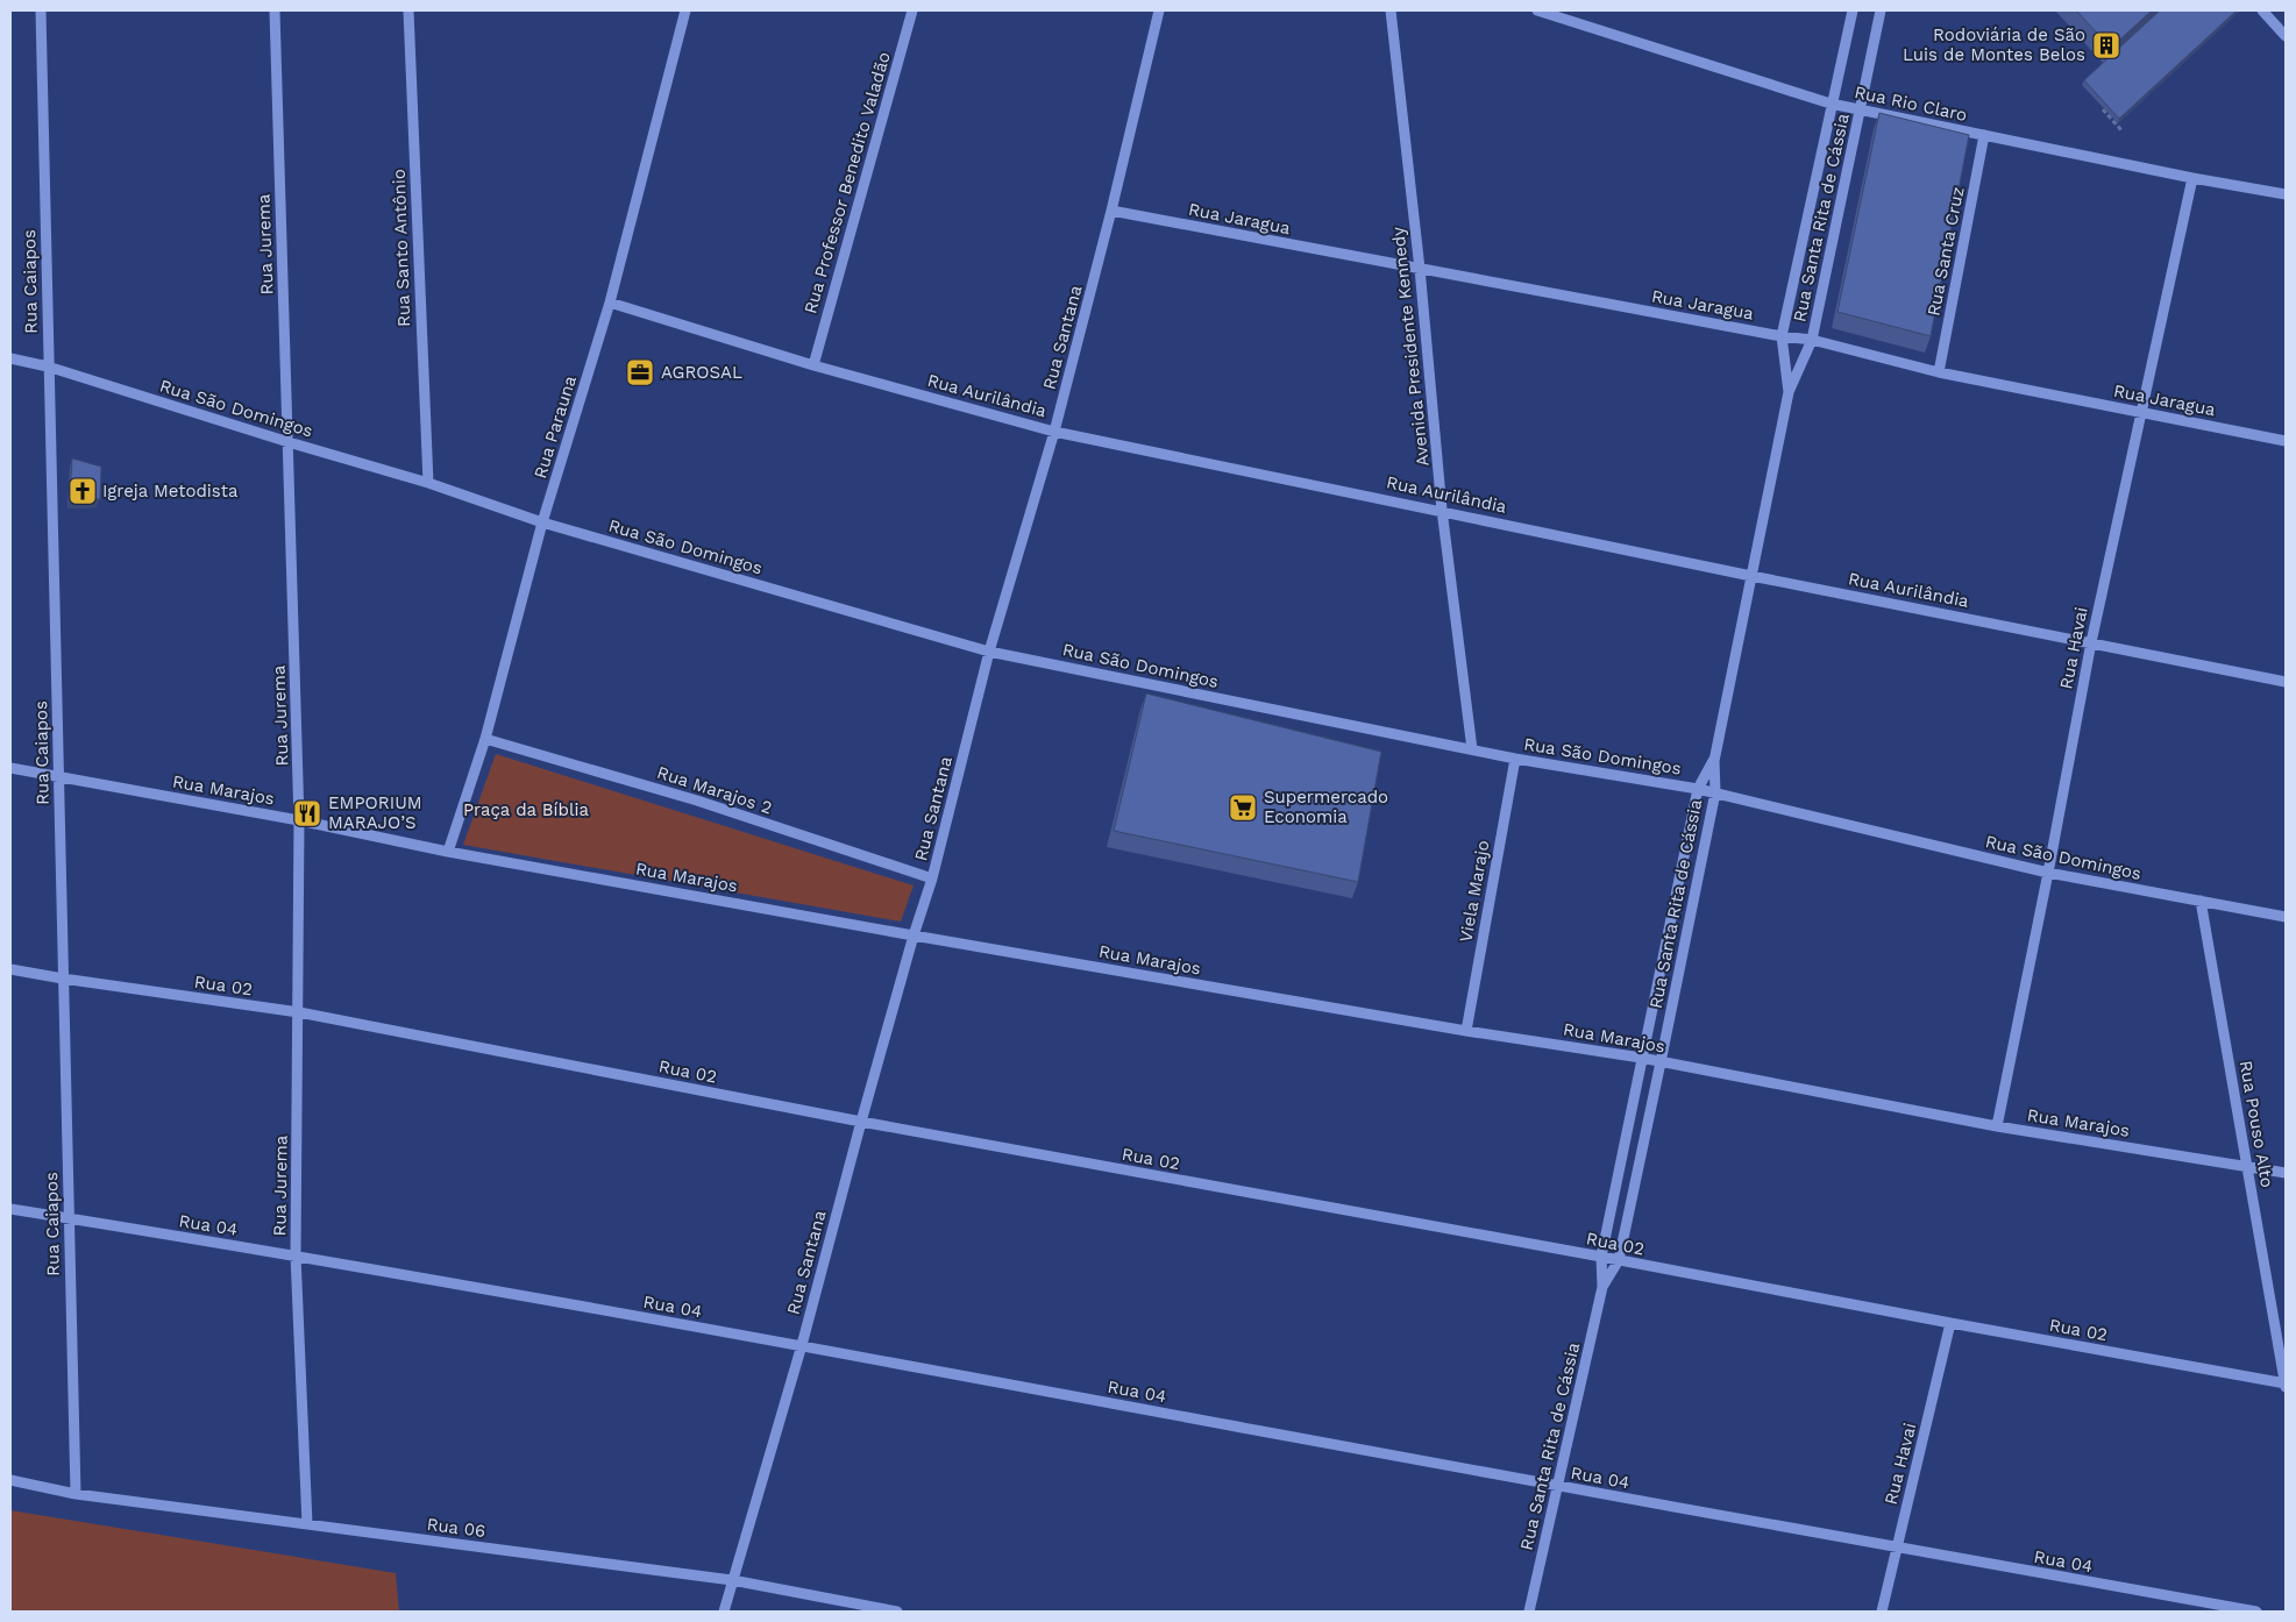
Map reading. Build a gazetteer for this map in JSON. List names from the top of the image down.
{
  "streets": {
    "street": [
      "Rua Rio Claro",
      "Rua Professor Benedito Valadão",
      "Rua Santa Rita de Cássia",
      "Rua Jaragua",
      "Rua Jurema",
      "Rua Santo Antônio",
      "Rua Santa Cruz",
      "Rua Caiapos",
      "Rua Santana",
      "Avenida Presidente Kennedy",
      "Rua Aurilândia",
      "Rua São Domingos",
      "Rua Parauna",
      "Rua Havai",
      "Rua Marajos",
      "Rua Marajos 2",
      "Viela Marajo",
      "Rua 02",
      "Rua Pouso Alto",
      "Rua 04",
      "Rua 06"
    ]
  },
  "crossings": [
    ["Rua Rio Claro", "Rua Santa Rita de Cássia"],
    ["Rua Rio Claro", "Rua Santa Cruz"],
    ["Rua Rio Claro", "Rua Havai"],
    ["Rua Professor Benedito Valadão", "Rua Aurilândia"],
    ["Rua Santa Rita de Cássia", "Rua Jaragua"],
    ["Rua Santa Rita de Cássia", "Rua Aurilândia"],
    ["Rua Santa Rita de Cássia", "Rua São Domingos"],
    ["Rua Santa Rita de Cássia", "Rua Marajos"],
    ["Rua Santa Rita de Cássia", "Rua 02"],
    ["Rua Santa Rita de Cássia", "Rua 04"],
    ["Rua Jaragua", "Rua Santa Cruz"],
    ["Rua Jaragua", "Rua Santana"],
    ["Rua Jaragua", "Avenida Presidente Kennedy"],
    ["Rua Jaragua", "Rua Havai"],
    ["Rua Jurema", "Rua São Domingos"],
    ["Rua Jurema", "Rua Marajos"],
    ["Rua Jurema", "Rua 02"],
    ["Rua Jurema", "Rua 04"],
    ["Rua Jurema", "Rua 06"],
    ["Rua Santo Antônio", "Rua São Domingos"],
    ["Rua Caiapos", "Rua São Domingos"],
    ["Rua Caiapos", "Rua Marajos"],
    ["Rua Caiapos", "Rua 02"],
    ["Rua Caiapos", "Rua 04"],
    ["Rua Caiapos", "Rua 06"],
    ["Rua Santana", "Rua Aurilândia"],
    ["Rua Santana", "Rua São Domingos"],
    ["Rua Santana", "Rua Marajos"],
    ["Rua Santana", "Rua Marajos 2"],
    ["Rua Santana", "Rua 02"],
    ["Rua Santana", "Rua 04"],
    ["Rua Santana", "Rua 06"],
    ["Avenida Presidente Kennedy", "Rua Aurilândia"],
    ["Avenida Presidente Kennedy", "Rua São Domingos"],
    ["Rua Aurilândia", "Rua Parauna"],
    ["Rua Aurilândia", "Rua Havai"],
    ["Rua São Domingos", "Rua Parauna"],
    ["Rua São Domingos", "Rua Havai"],
    ["Rua São Domingos", "Viela Marajo"],
    ["Rua São Domingos", "Rua Pouso Alto"],
    ["Rua Parauna", "Rua Marajos"],
    ["Rua Parauna", "Rua Marajos 2"],
    ["Rua Havai", "Rua Marajos"],
    ["Rua Havai", "Rua 02"],
    ["Rua Havai", "Rua 04"],
    ["Rua Marajos", "Viela Marajo"],
    ["Rua Marajos", "Rua Pouso Alto"],
    ["Rua 02", "Rua Pouso Alto"]
  ],
  "parks": ["Praça da Bíblia"],
  "places": {
    "building": ["Rodoviária de São Luis de Montes Belos"],
    "office": ["AGROSAL"],
    "church": ["Igreja Metodista"],
    "supermarket": ["Supermercado Economia"],
    "restaurant": ["EMPORIUM MARAJO’S"]
  }
}
